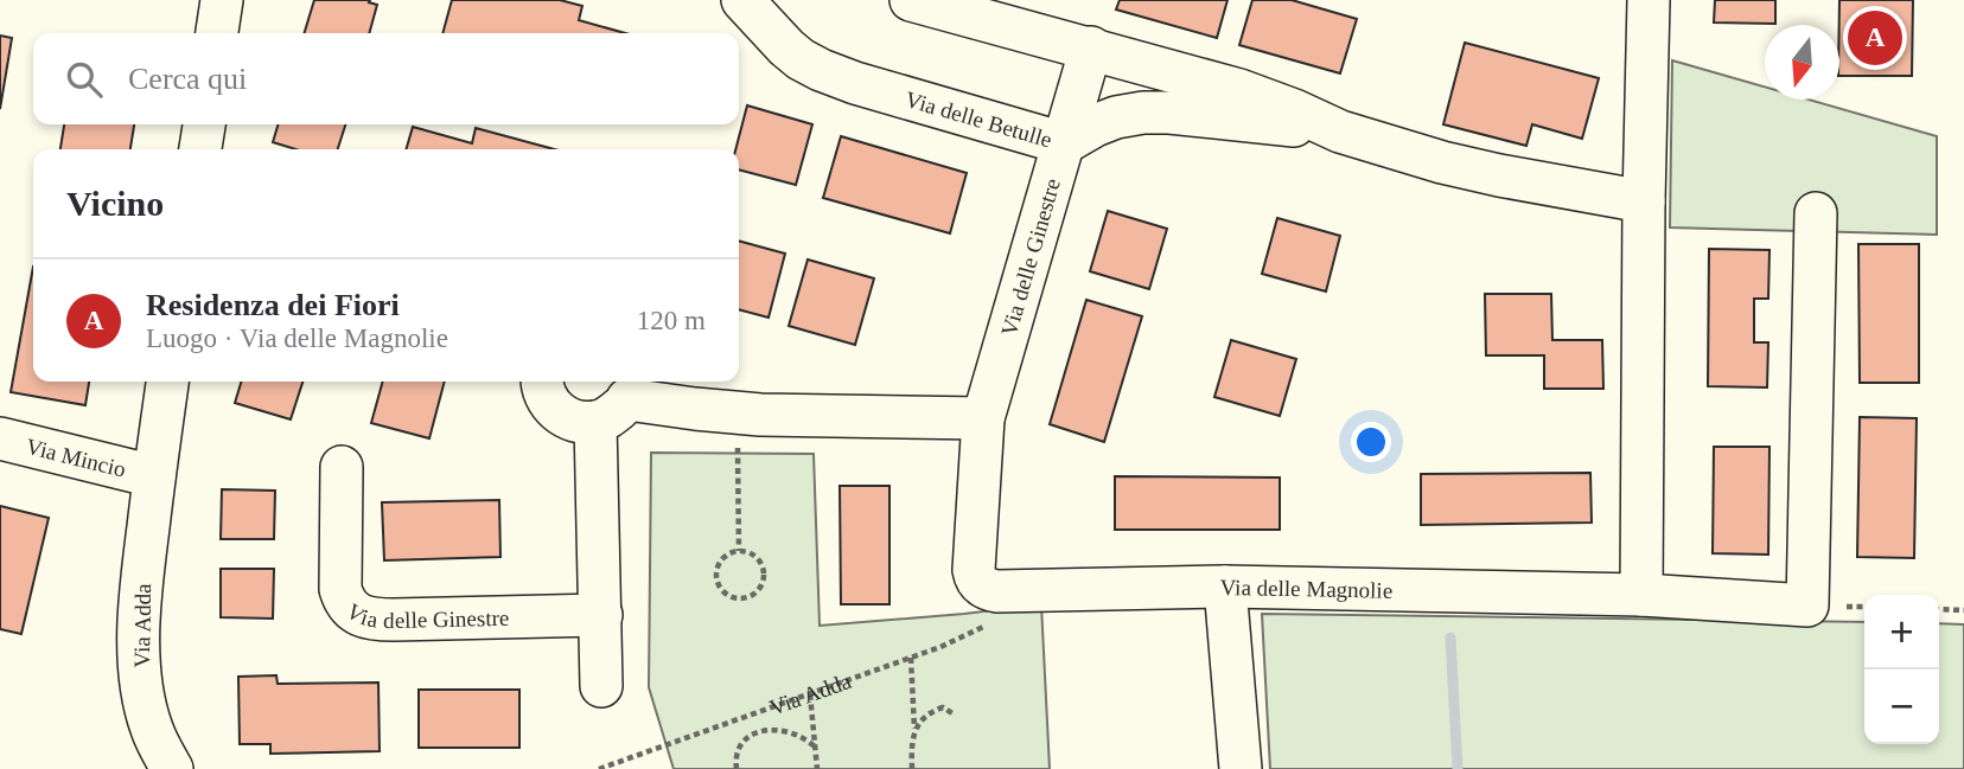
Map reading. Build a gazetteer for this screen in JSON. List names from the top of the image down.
{
  "streets": {
    "street": [
      "Via delle Betulle",
      "Via delle Ginestre",
      "Via Mincio",
      "Via delle Magnolie",
      "Via Adda"
    ]
  },
  "crossings": [
    ["Via delle Betulle", "Via delle Ginestre"],
    ["Via delle Ginestre", "Via delle Magnolie"],
    ["Via delle Ginestre", "Via Adda"],
    ["Via Mincio", "Via Adda"],
    ["Via delle Magnolie", "Via Adda"]
  ],
  "north": "bottom",
  "page": {
    "pins": "A",
    "search": "Cerca qui",
    "heading": "Vicino",
    "list": [
      {
        "mark": "A",
        "name": "Residenza dei Fiori",
        "note": "Luogo · Via delle Magnolie",
        "value": "120 m"
      }
    ],
    "map_buttons": ["+", "−"]
  }
}
